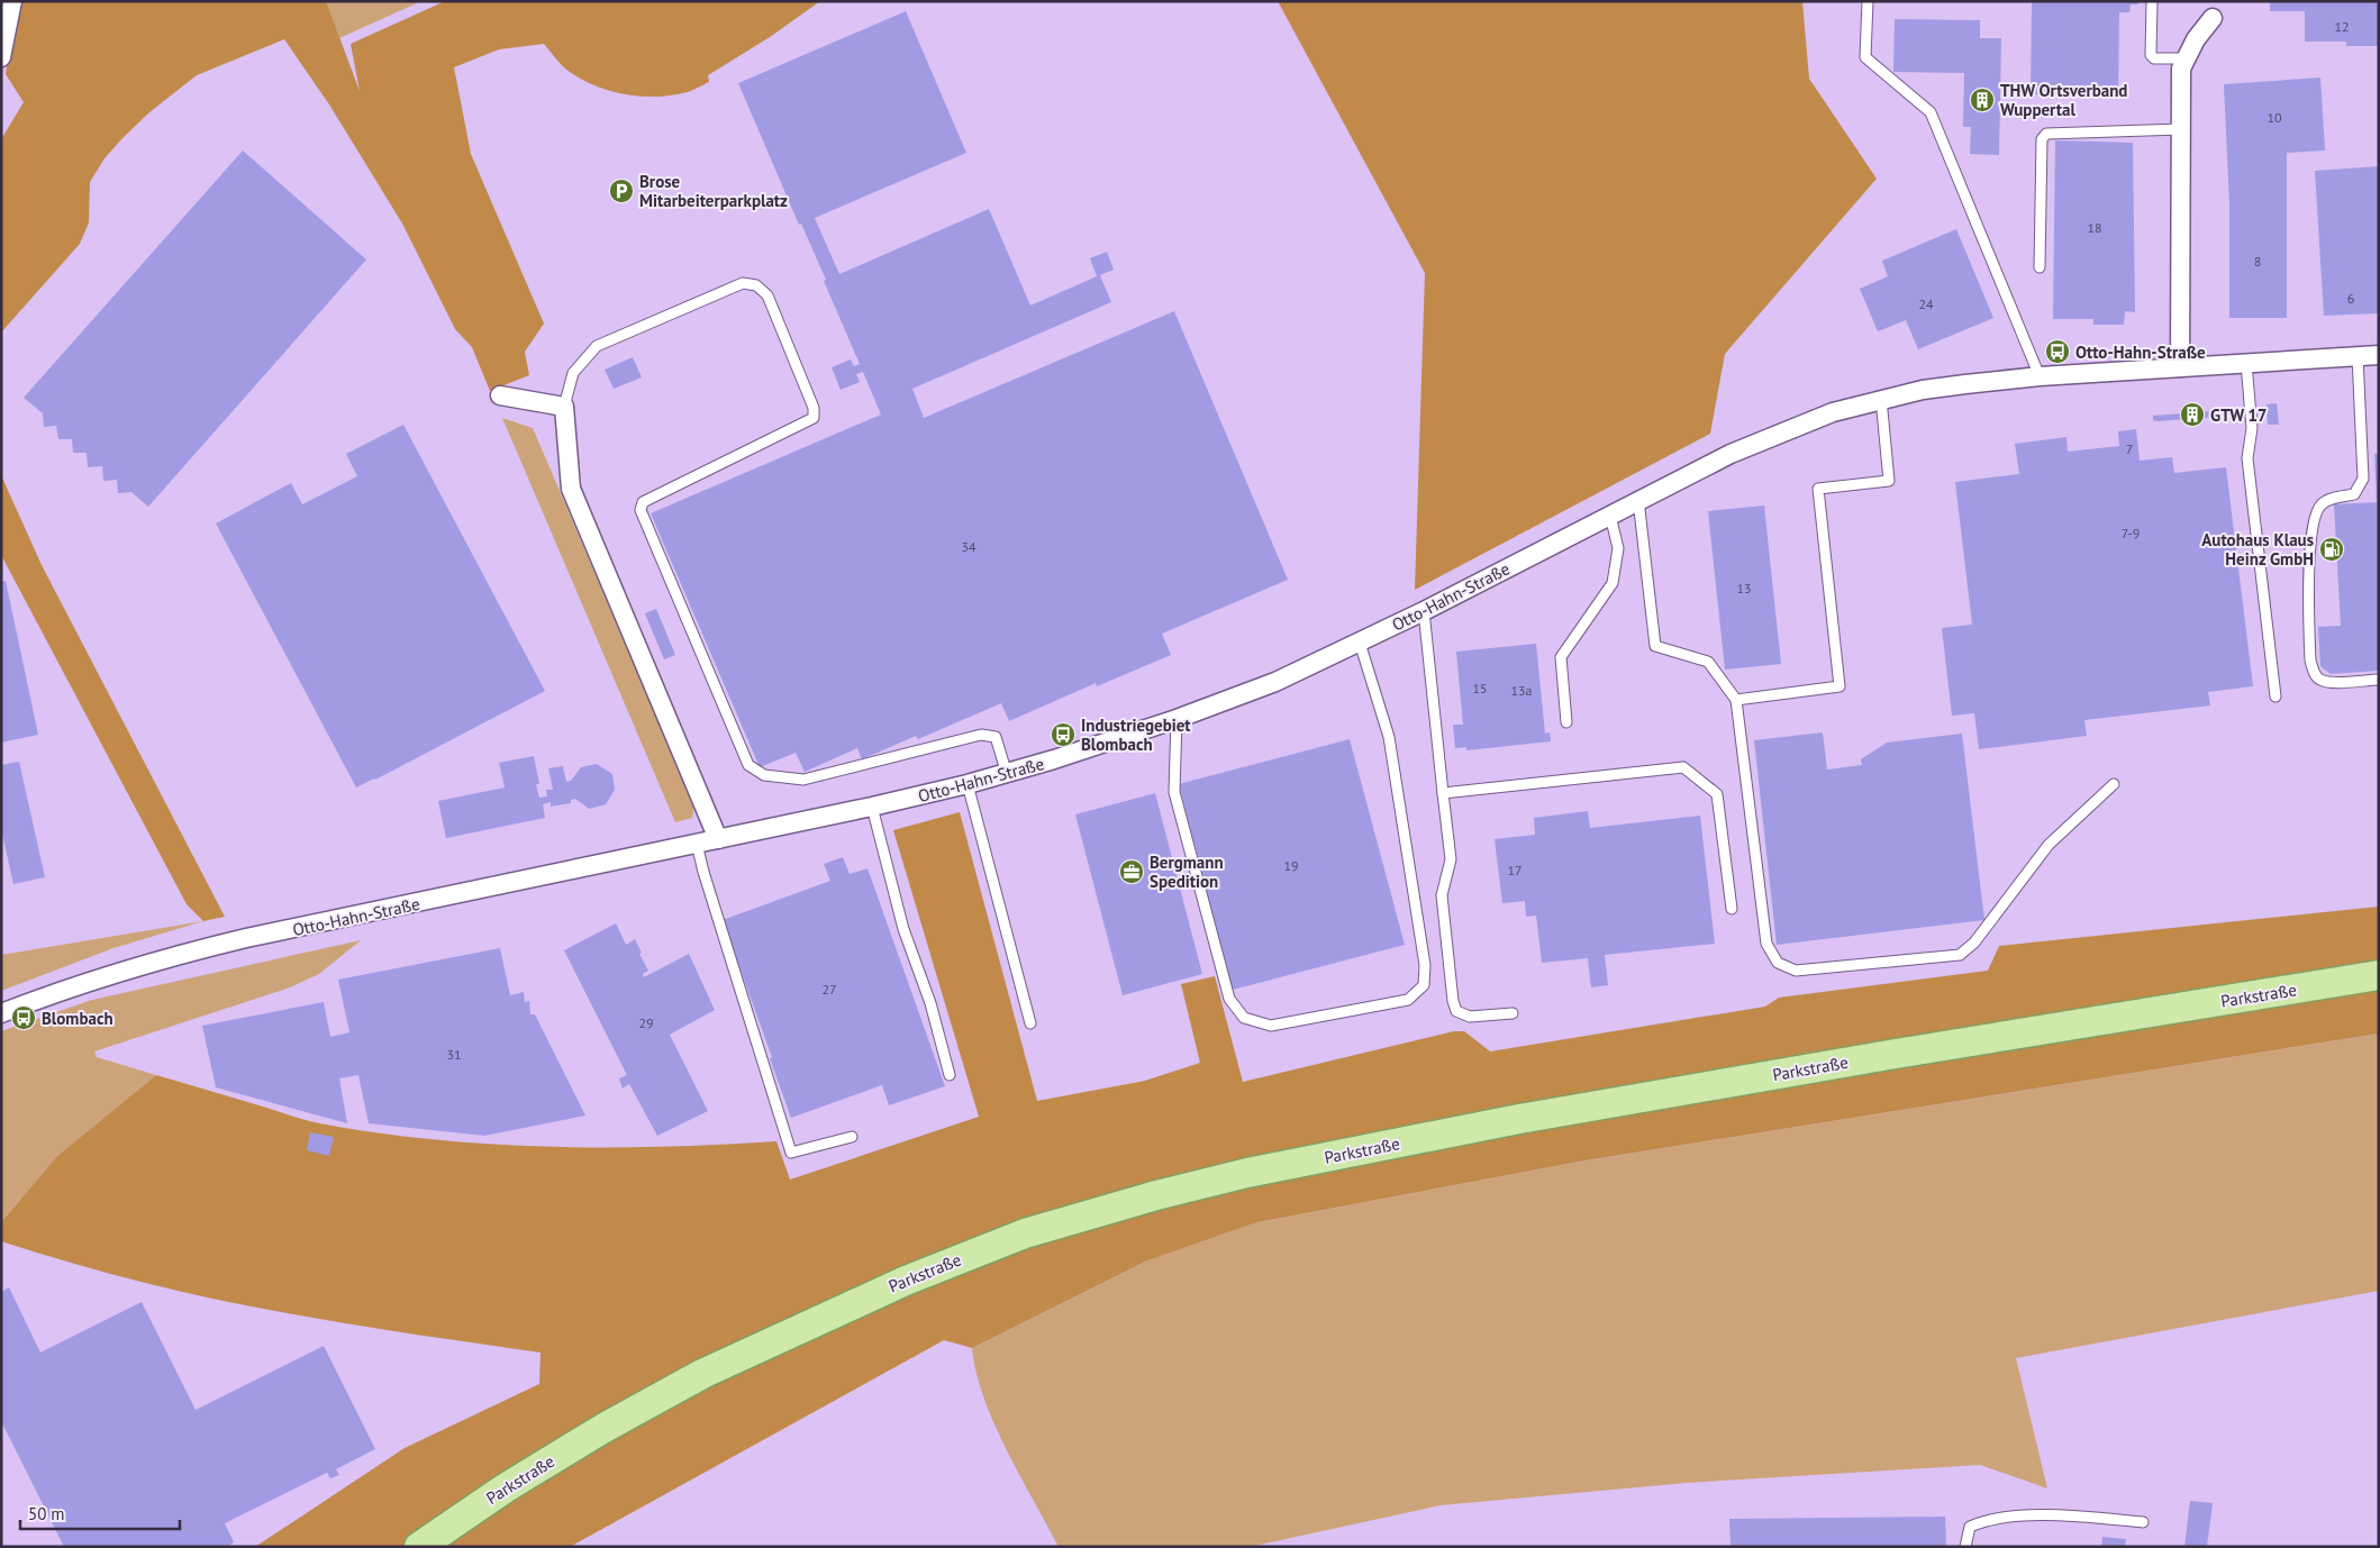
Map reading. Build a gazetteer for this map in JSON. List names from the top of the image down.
{
  "streets": {
    "main road": ["Parkstraße"],
    "street": ["Otto-Hahn-Straße"]
  },
  "places": {
    "building": ["THW Ortsverband Wuppertal", "GTW 17"],
    "parking": ["Brose Mitarbeiterparkplatz"],
    "bus stop": ["Otto-Hahn-Straße", "Industriegebiet Blombach", "Blombach"],
    "fuel station": ["Autohaus Klaus Heinz GmbH"],
    "office": ["Bergmann Spedition"]
  },
  "house_numbers": [
    "12",
    "10",
    "18",
    "8",
    "6",
    "24",
    "7",
    "7-9",
    "34",
    "13",
    "15",
    "13a",
    "19",
    "17",
    "27",
    "29",
    "31"
  ],
  "scale_bar": "50 m"
}
